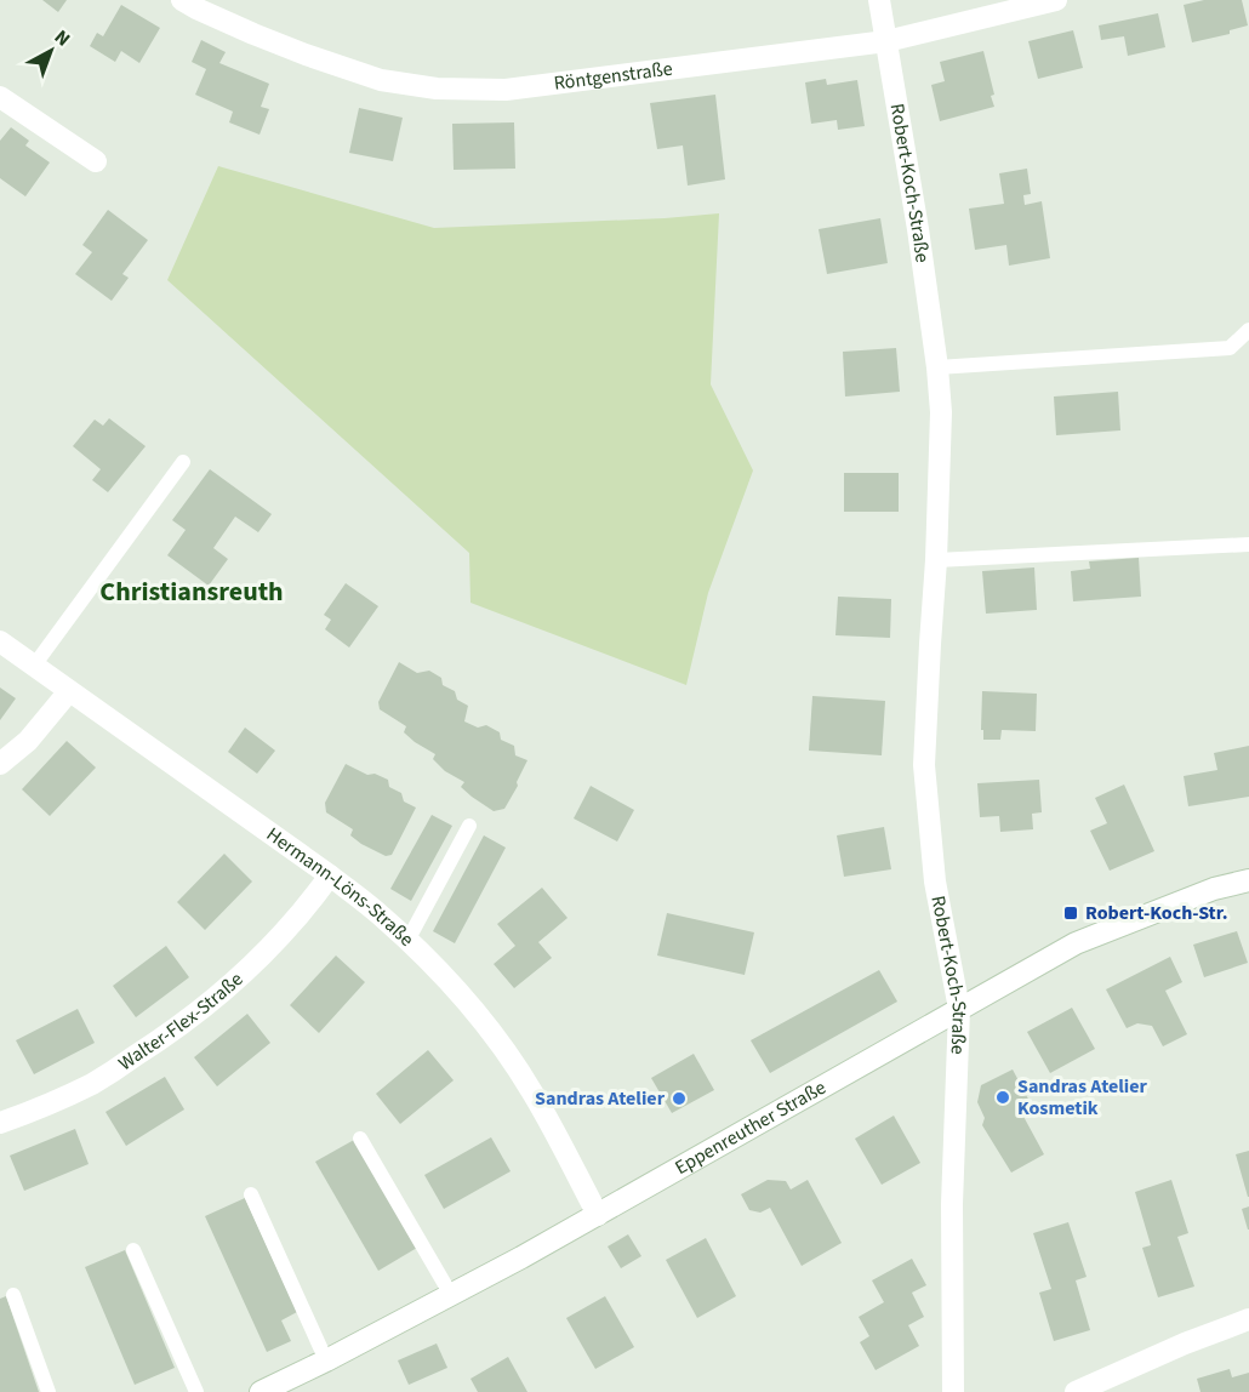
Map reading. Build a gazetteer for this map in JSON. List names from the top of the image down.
{
  "streets": {
    "street": [
      "Röntgenstraße",
      "Robert-Koch-Straße",
      "Hermann-Löns-Straße",
      "Walter-Flex-Straße",
      "Eppenreuther Straße"
    ]
  },
  "crossings": [
    ["Röntgenstraße", "Robert-Koch-Straße"],
    ["Robert-Koch-Straße", "Eppenreuther Straße"],
    ["Hermann-Löns-Straße", "Walter-Flex-Straße"],
    ["Hermann-Löns-Straße", "Eppenreuther Straße"]
  ],
  "districts": ["Christiansreuth"],
  "places": {
    "transit": ["Robert-Koch-Str."],
    "other": ["Sandras Atelier Kosmetik", "Sandras Atelier"]
  },
  "north": "top right"
}
